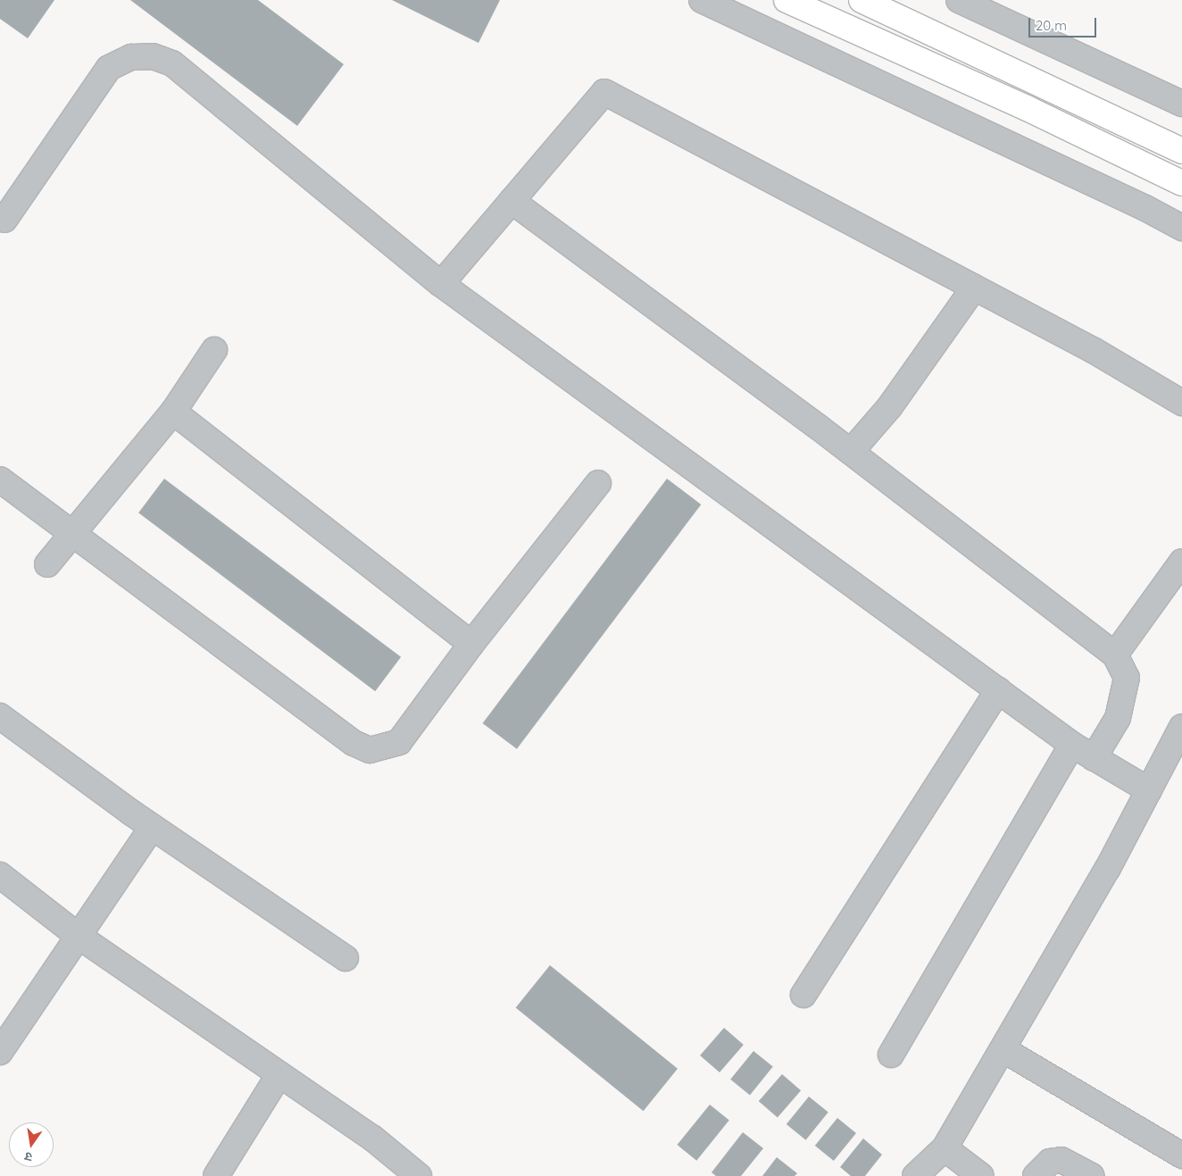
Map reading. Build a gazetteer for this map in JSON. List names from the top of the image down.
{
  "scale_bar": "20 m",
  "north": "bottom"
}
